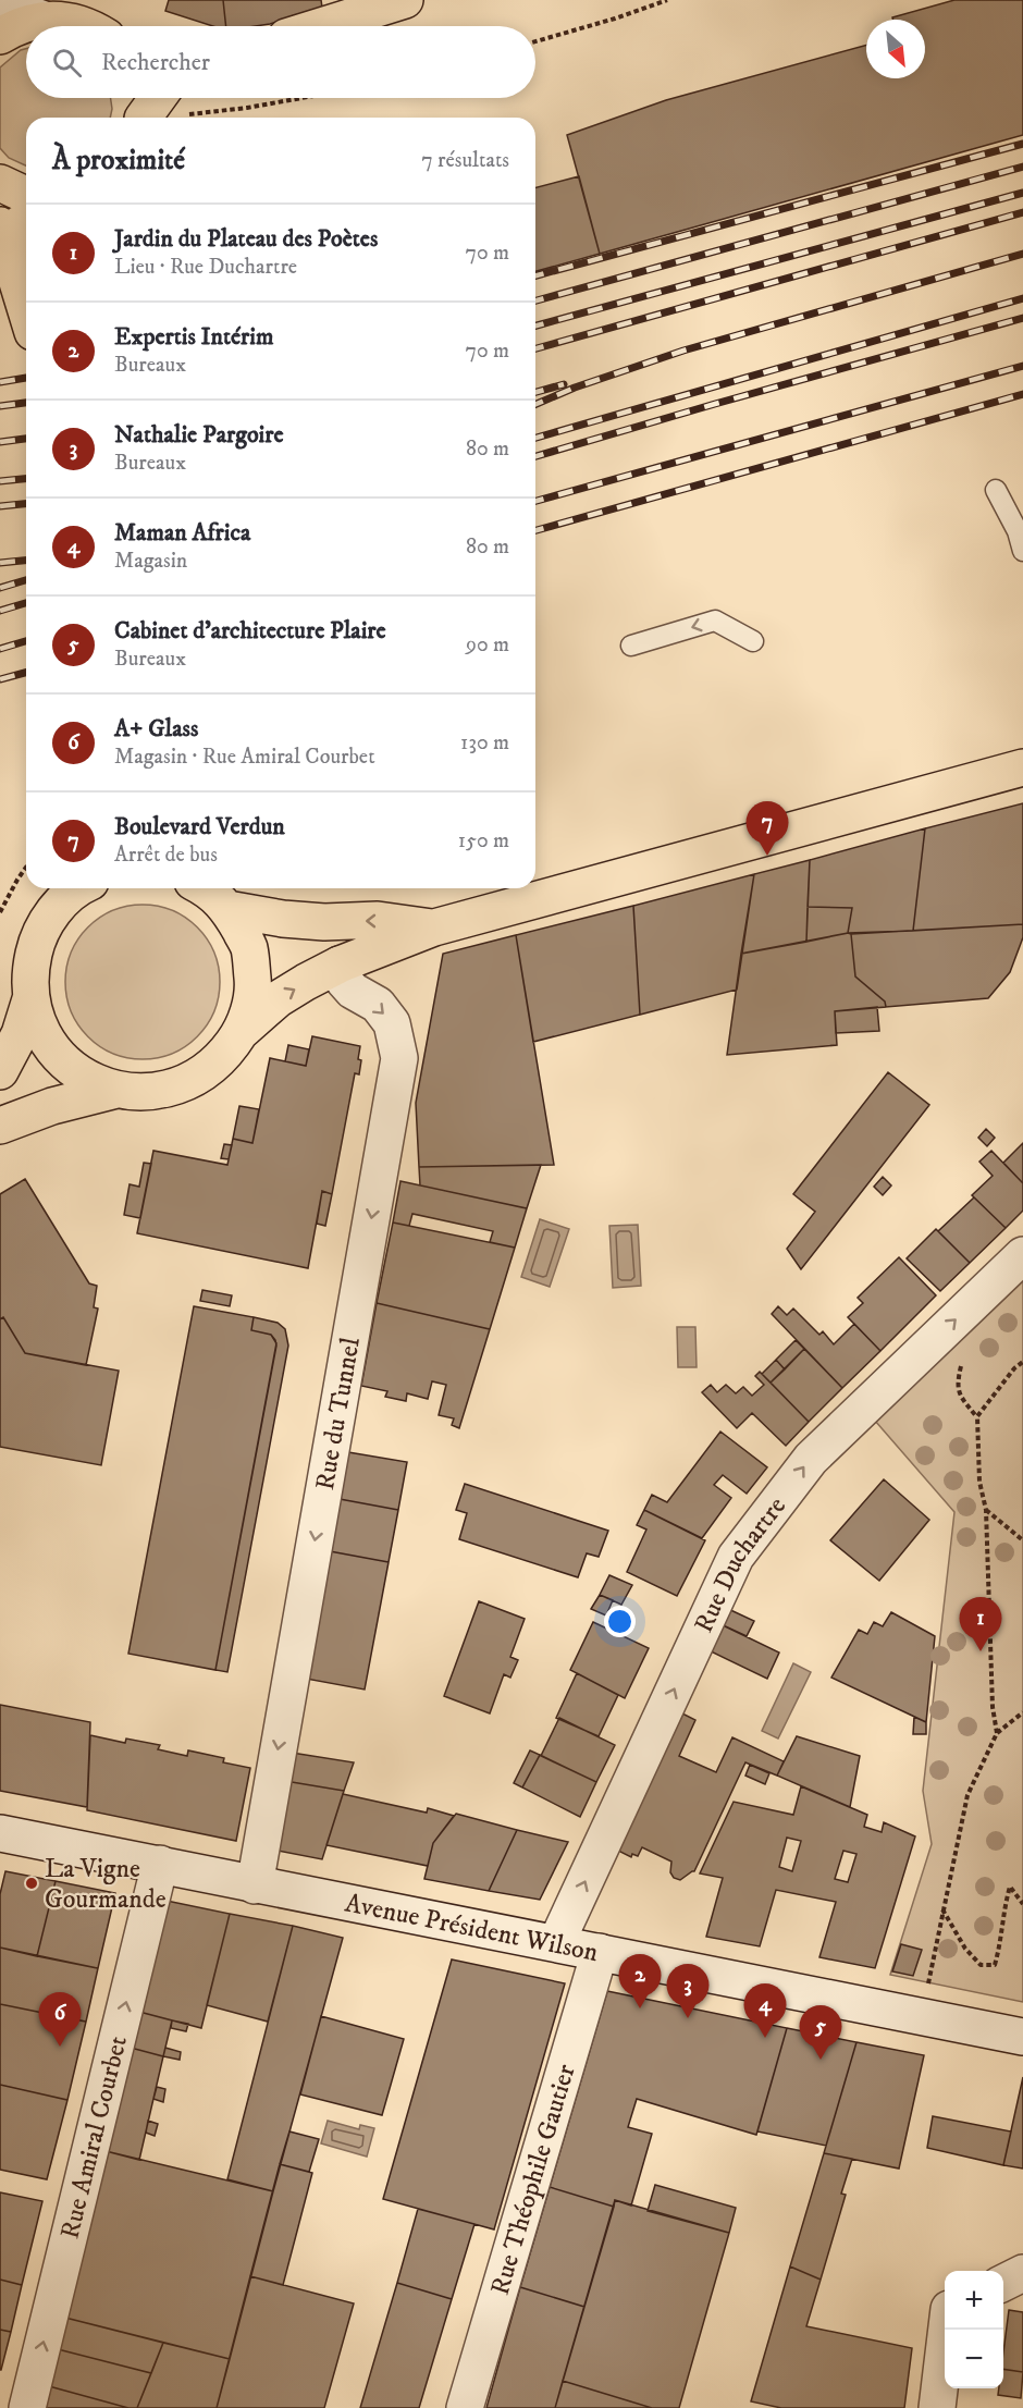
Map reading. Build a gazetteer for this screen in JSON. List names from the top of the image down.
{
  "streets": {
    "street": [
      "Rue du Tunnel",
      "Rue Duchartre",
      "Avenue Président Wilson",
      "Rue Amiral Courbet",
      "Rue Théophile Gautier"
    ]
  },
  "crossings": [
    ["Rue du Tunnel", "Avenue Président Wilson"],
    ["Rue Duchartre", "Avenue Président Wilson"],
    ["Avenue Président Wilson", "Rue Amiral Courbet"],
    ["Avenue Président Wilson", "Rue Théophile Gautier"]
  ],
  "one_way": ["Rue du Tunnel", "Rue Duchartre", "Rue Amiral Courbet"],
  "places": ["La Vigne Gourmande"],
  "north": "bottom right",
  "page": {
    "search": "Rechercher",
    "heading": ["À proximité", "7 résultats"],
    "list": [
      {
        "mark": "1",
        "name": "Jardin du Plateau des Poètes",
        "note": "Lieu · Rue Duchartre",
        "value": "70 m"
      },
      {
        "mark": "2",
        "name": "Expertis Intérim",
        "note": "Bureaux",
        "value": "70 m"
      },
      {
        "mark": "3",
        "name": "Nathalie Pargoire",
        "note": "Bureaux",
        "value": "80 m"
      },
      {
        "mark": "4",
        "name": "Maman Africa",
        "note": "Magasin",
        "value": "80 m"
      },
      {
        "mark": "5",
        "name": "Cabinet d'architecture Plaire",
        "note": "Bureaux",
        "value": "90 m"
      },
      {
        "mark": "6",
        "name": "A+ Glass",
        "note": "Magasin · Rue Amiral Courbet",
        "value": "130 m"
      },
      {
        "mark": "7",
        "name": "Boulevard Verdun",
        "note": "Arrêt de bus",
        "value": "150 m"
      }
    ],
    "pins": [
      "7",
      "1",
      "2",
      "3",
      "4",
      "6",
      "5"
    ],
    "map_buttons": ["+", "−"]
  }
}
